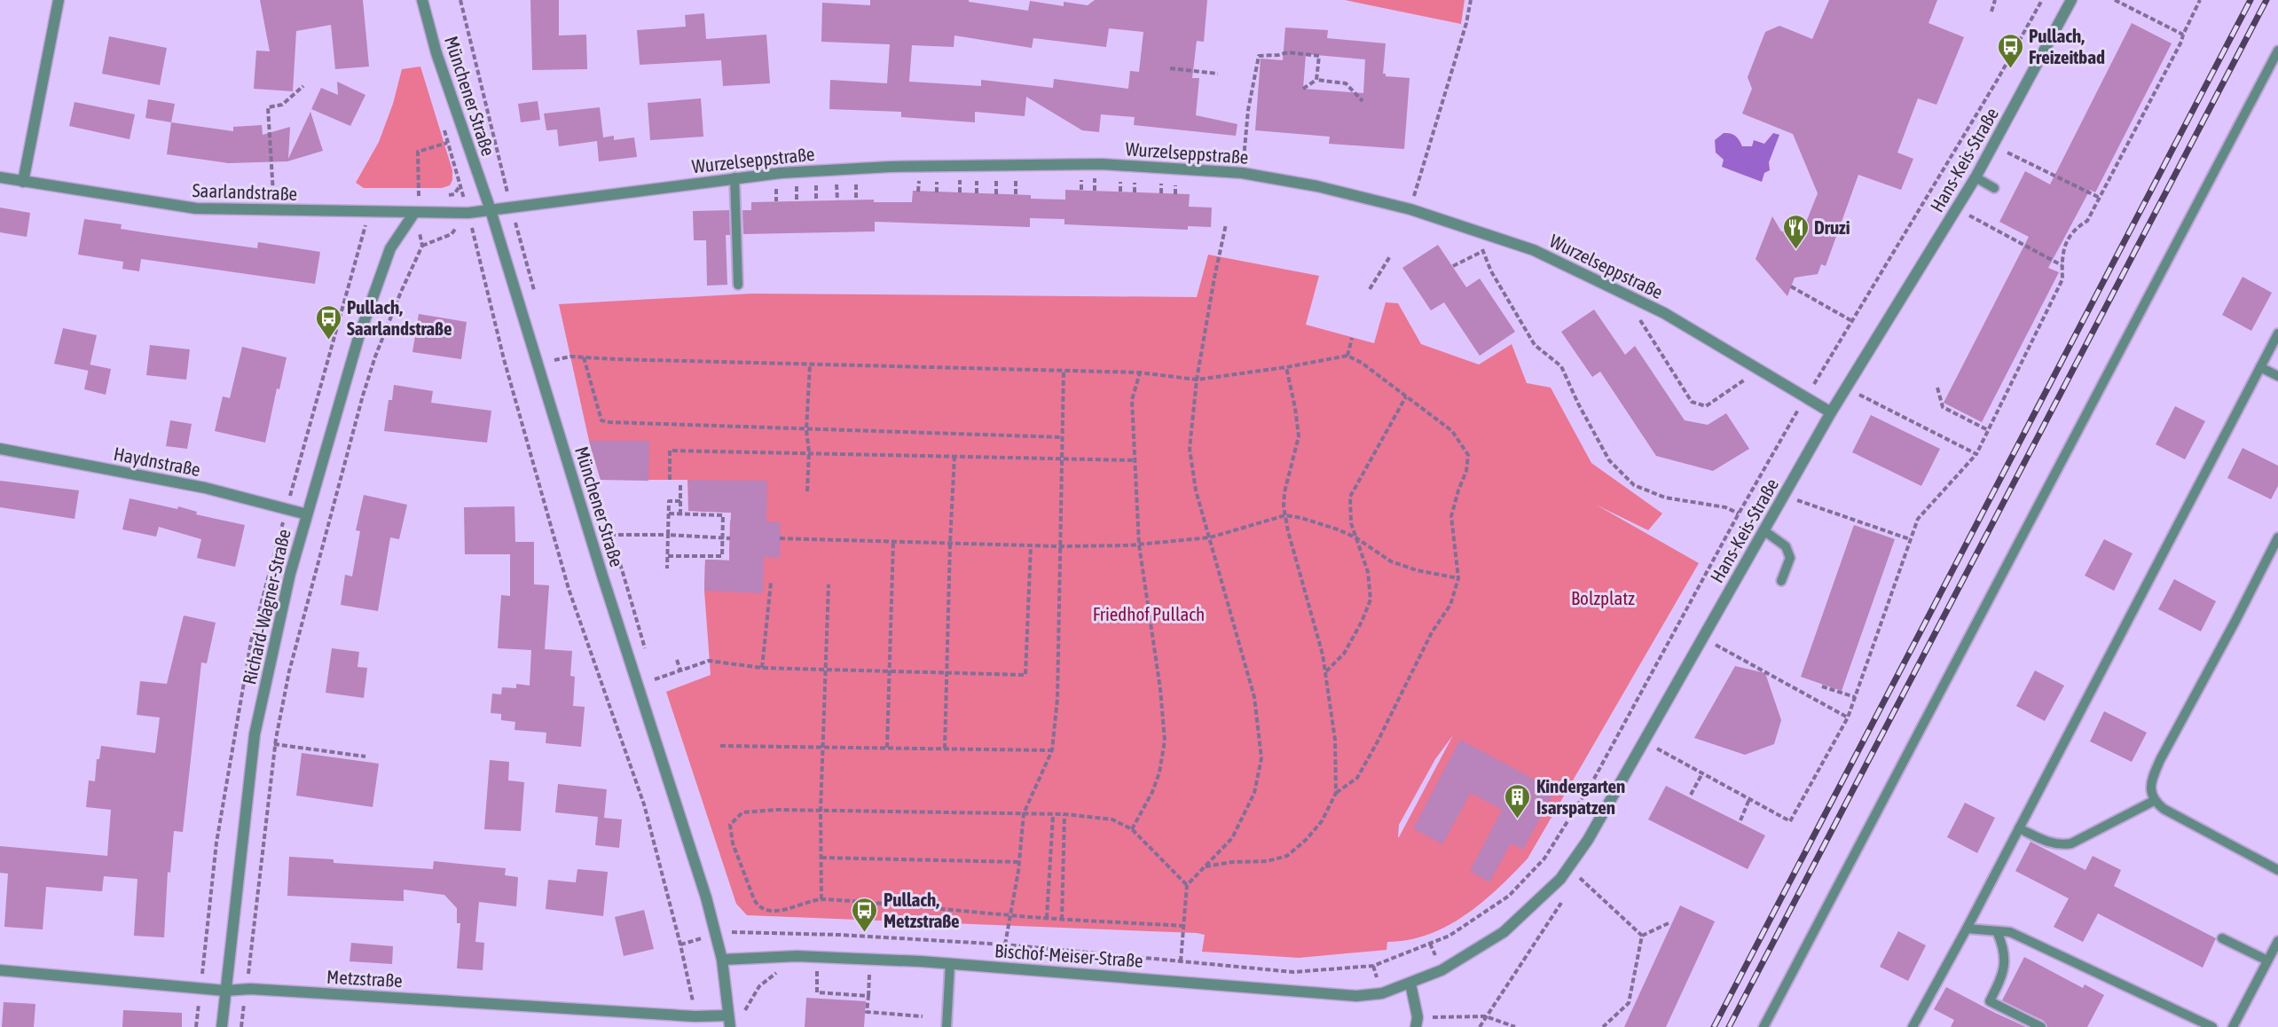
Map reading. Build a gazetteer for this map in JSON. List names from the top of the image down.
{
  "streets": {
    "street": [
      "Münchener Straße",
      "Wurzelseppstraße",
      "Hans-Keis-Straße",
      "Saarlandstraße",
      "Haydnstraße",
      "Richard-Wagner-Straße",
      "Bischof-Meiser-Straße",
      "Metzstraße"
    ]
  },
  "crossings": [
    ["Münchener Straße", "Wurzelseppstraße"],
    ["Münchener Straße", "Saarlandstraße"],
    ["Münchener Straße", "Bischof-Meiser-Straße"],
    ["Münchener Straße", "Metzstraße"],
    ["Wurzelseppstraße", "Hans-Keis-Straße"],
    ["Wurzelseppstraße", "Saarlandstraße"],
    ["Hans-Keis-Straße", "Bischof-Meiser-Straße"],
    ["Saarlandstraße", "Richard-Wagner-Straße"],
    ["Haydnstraße", "Richard-Wagner-Straße"],
    ["Richard-Wagner-Straße", "Metzstraße"]
  ],
  "parks": ["Bolzplatz", "Friedhof Pullach"],
  "places": {
    "bus stop": ["Pullach, Freizeitbad", "Pullach, Saarlandstraße", "Pullach, Metzstraße"],
    "restaurant": ["Druzi"],
    "building": ["Kindergarten Isarspatzen"]
  }
}
